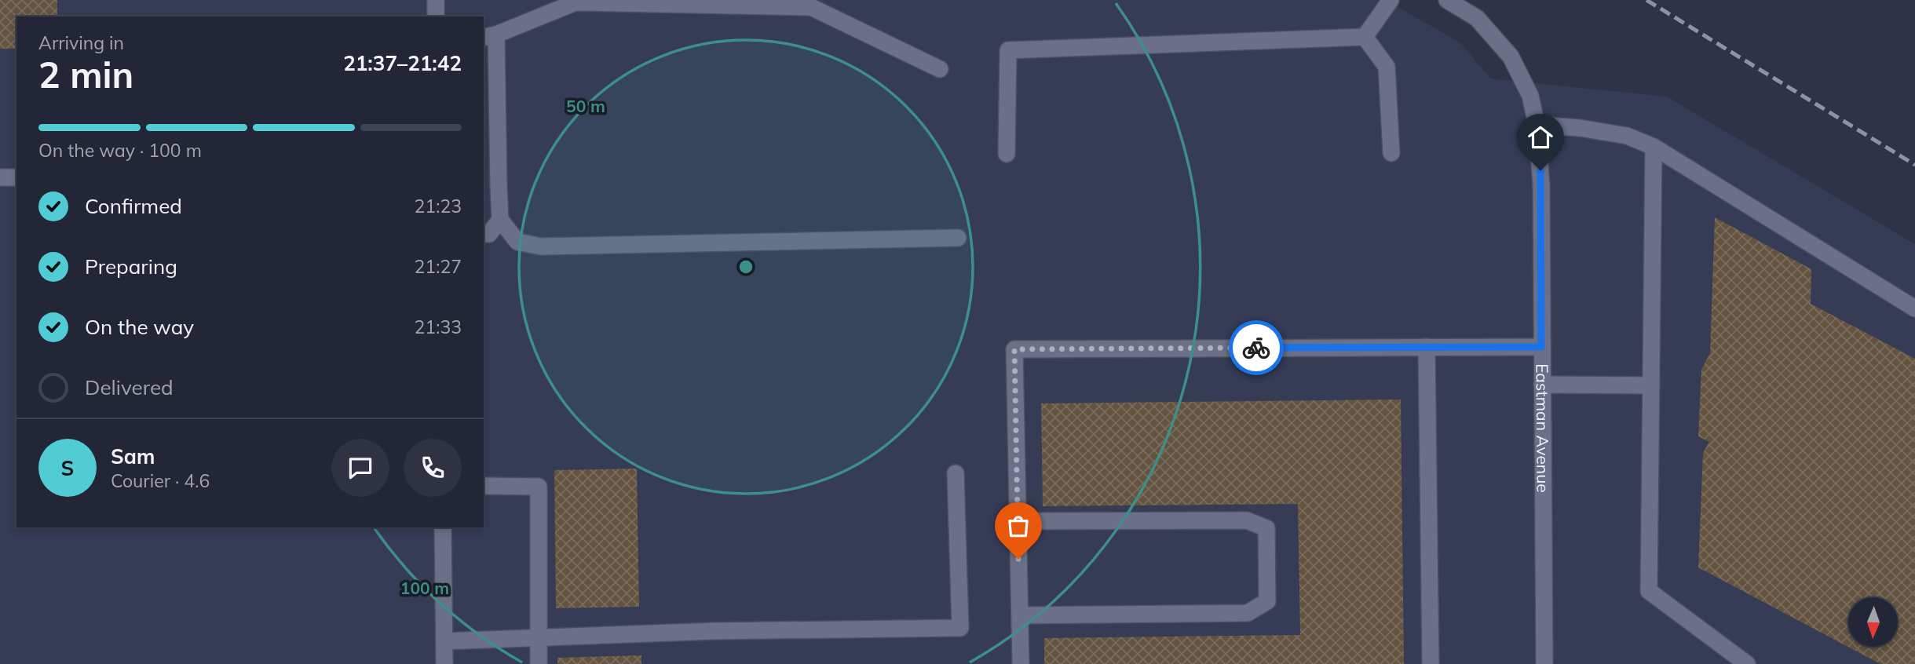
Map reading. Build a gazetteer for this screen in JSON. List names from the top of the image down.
{
  "streets": {
    "street": ["Eastman Avenue"]
  },
  "north": "bottom",
  "page": {
    "heading": ["2 min", "Arriving in", "21:37–21:42"],
    "panel": ["Sam", "Courier · 4.6"],
    "bar": "On the way · 100 m",
    "list": [
      ["Confirmed", "21:23"],
      ["Preparing", "21:27"],
      ["On the way", "21:33"],
      "Delivered"
    ],
    "round": "S"
  },
  "rings": ["50 m", "100 m"]
}
